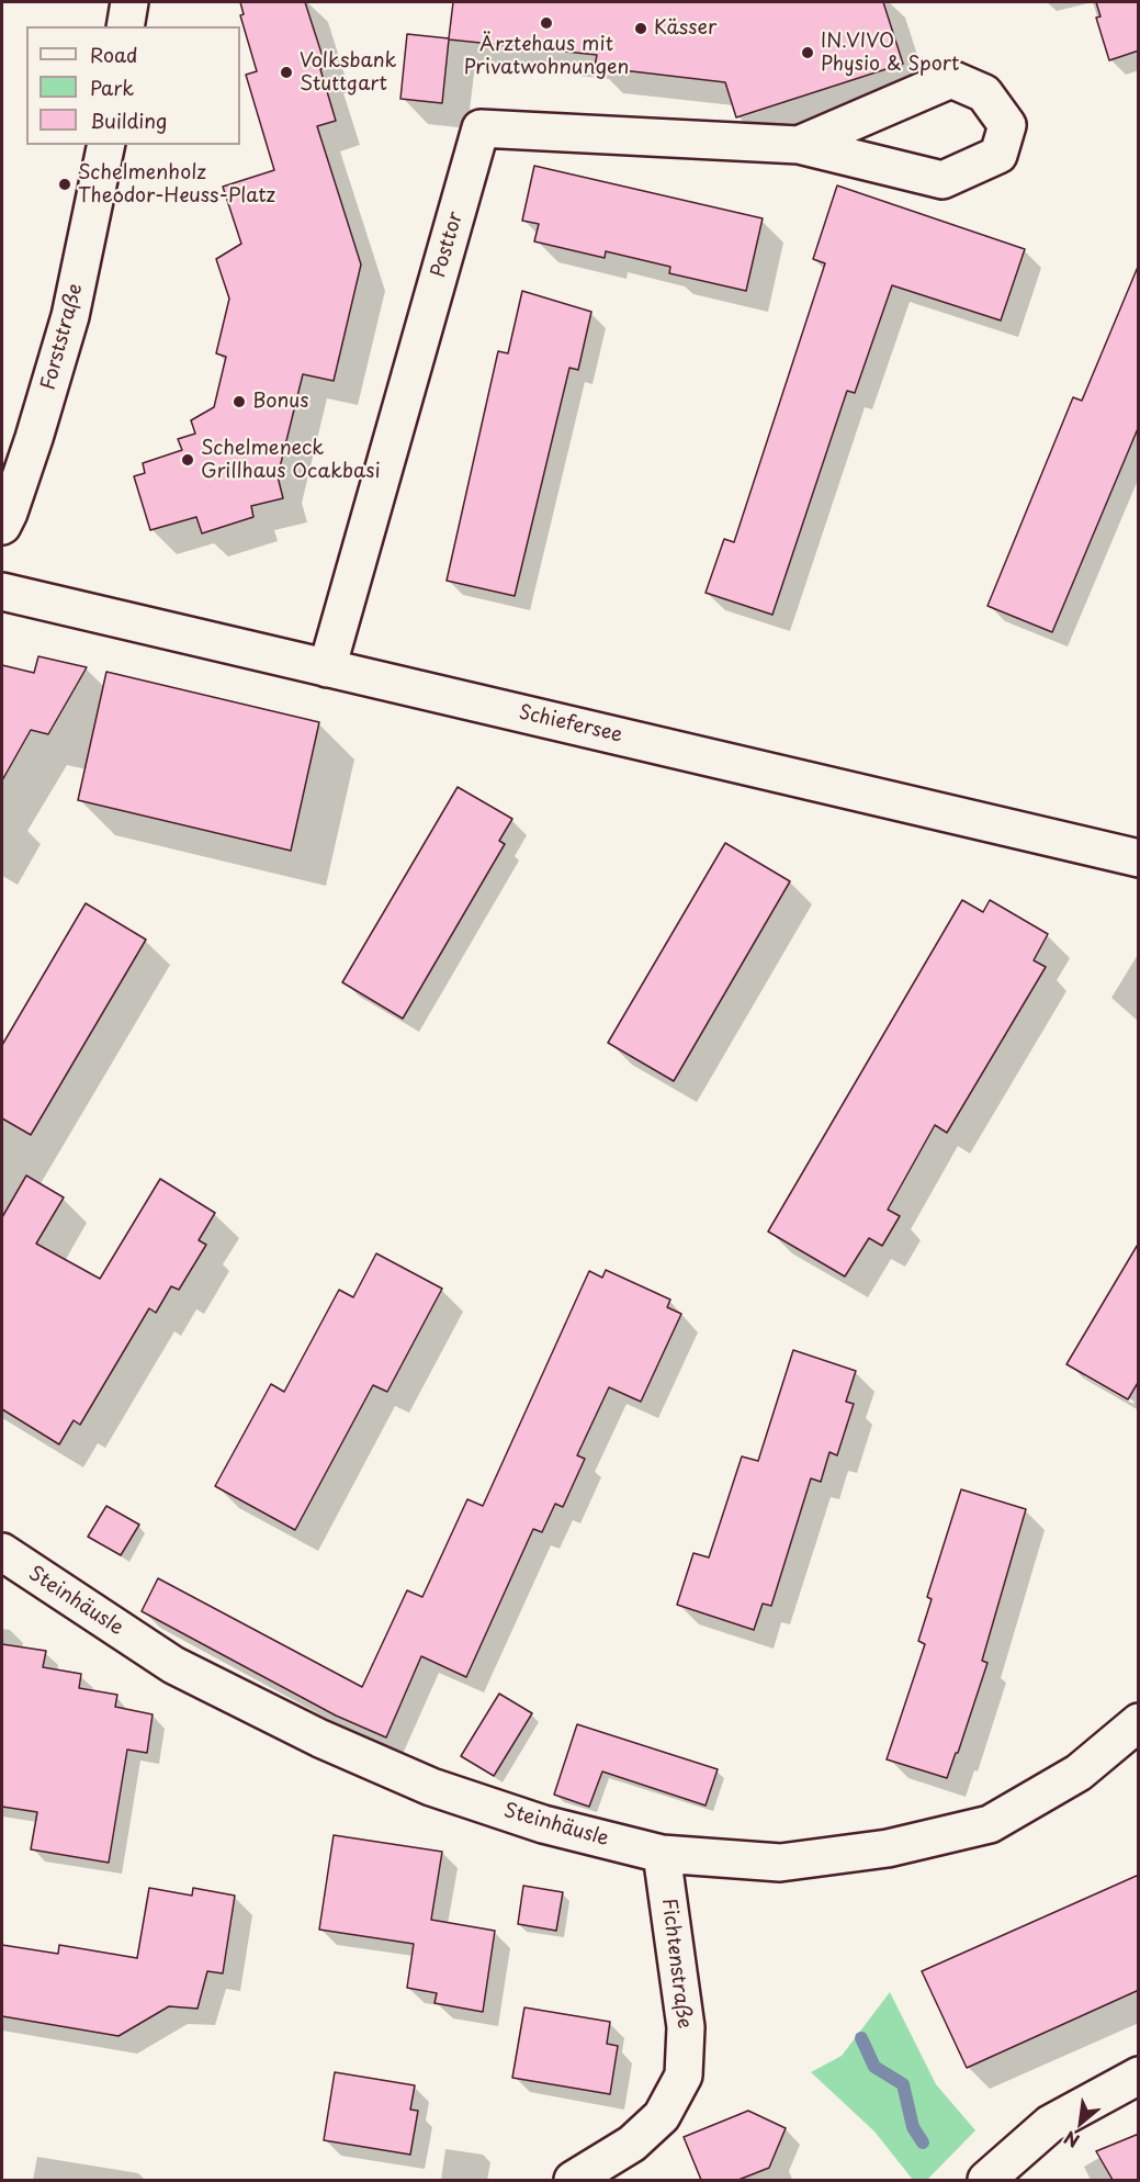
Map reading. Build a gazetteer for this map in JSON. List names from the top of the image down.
{
  "streets": {
    "street": [
      "Posttor",
      "Forststraße",
      "Schiefersee",
      "Steinhäusle",
      "Fichtenstraße"
    ]
  },
  "crossings": [
    ["Posttor", "Schiefersee"],
    ["Steinhäusle", "Fichtenstraße"]
  ],
  "places": [
    "Ärztehaus mit Privatwohnungen",
    "Kässer",
    "IN.VIVO Physio & Sport",
    "Volksbank Stuttgart",
    "Schelmenholz Theodor-Heuss-Platz",
    "Bonus",
    "Schelmeneck Grillhaus Ocakbasi"
  ],
  "legend": ["Road", "Park", "Building"],
  "north": "bottom left"
}
